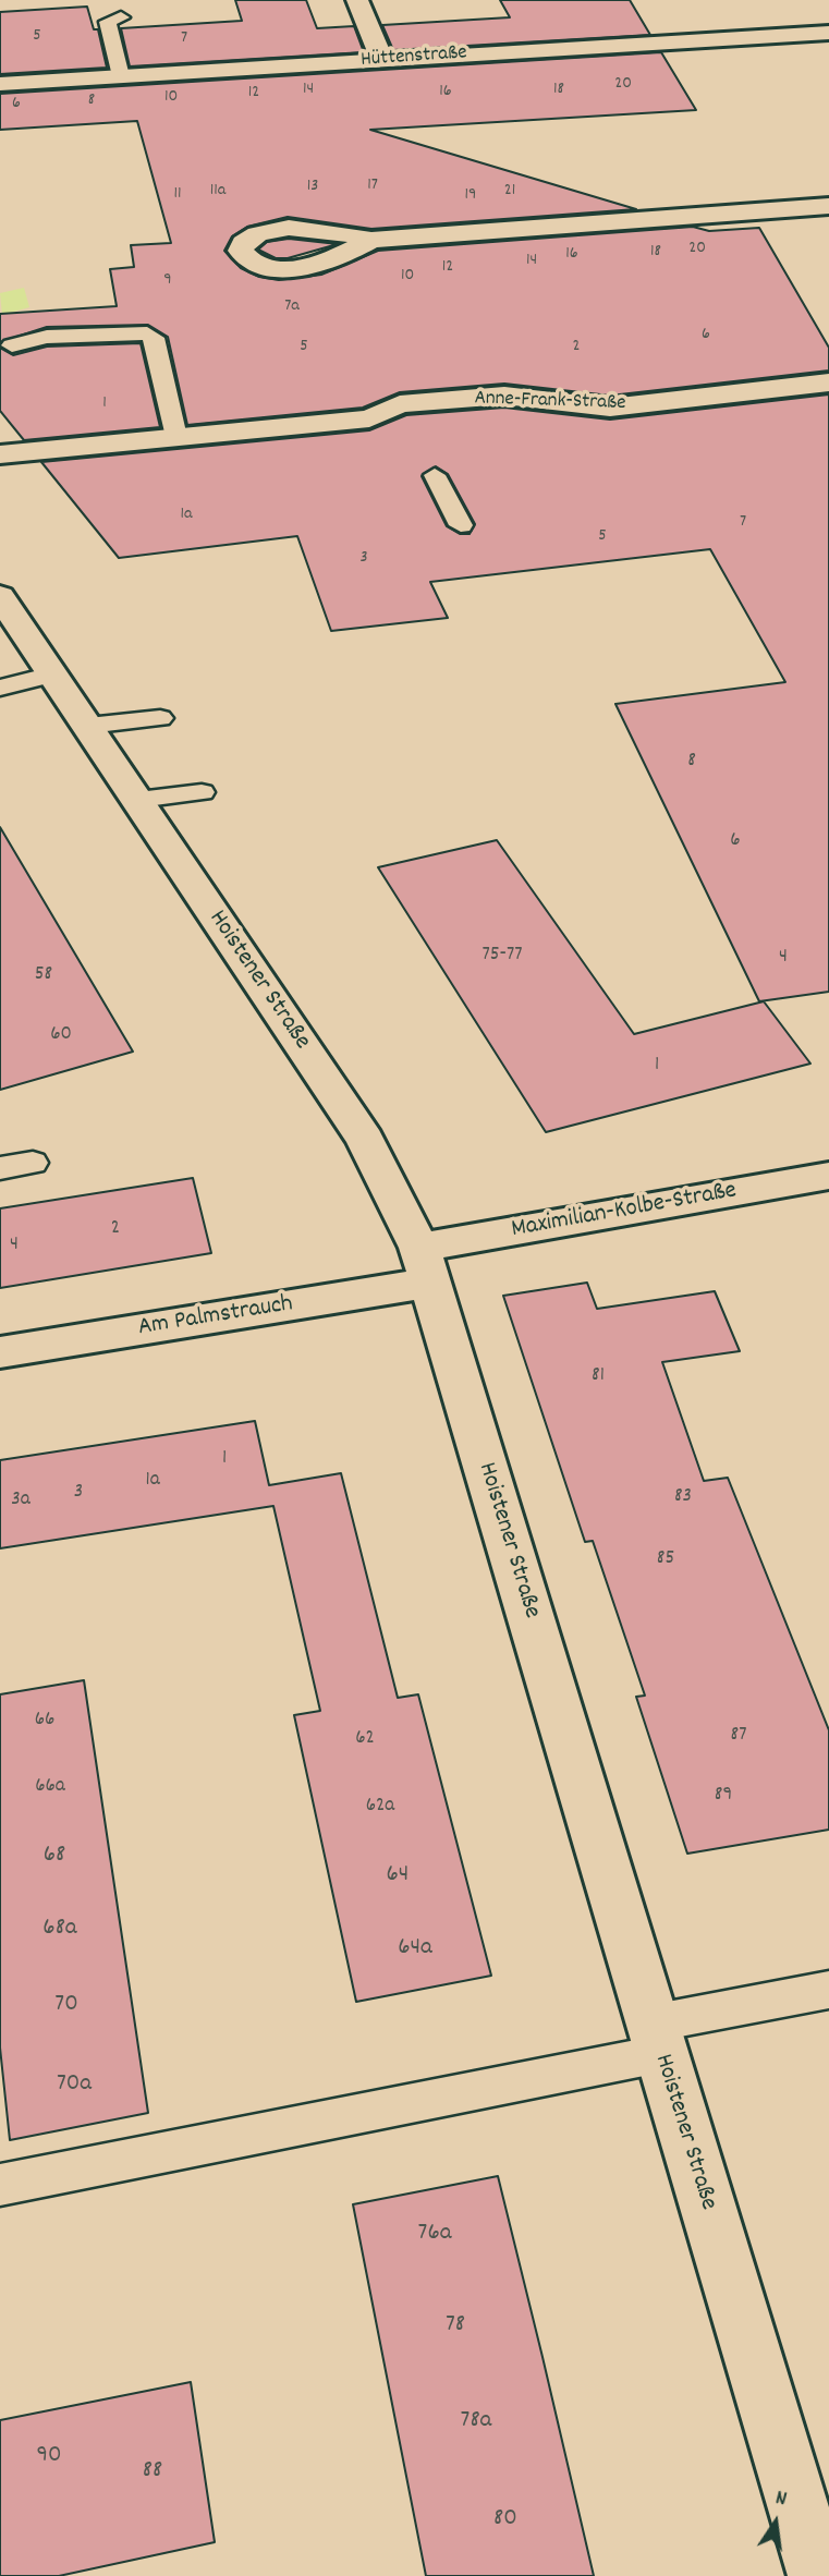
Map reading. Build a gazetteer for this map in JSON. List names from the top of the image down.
{
  "streets": {
    "street": [
      "Hüttenstraße",
      "Anne-Frank-Straße",
      "Hoistener Straße",
      "Maximilian-Kolbe-Straße",
      "Am Palmstrauch"
    ]
  },
  "crossings": [
    ["Hoistener Straße", "Maximilian-Kolbe-Straße"],
    ["Hoistener Straße", "Am Palmstrauch"],
    ["Maximilian-Kolbe-Straße", "Am Palmstrauch"]
  ],
  "house_numbers": [
    "5",
    "7",
    "20",
    "14",
    "18",
    "16",
    "12",
    "10",
    "8",
    "6",
    "17",
    "13",
    "11a",
    "21",
    "11",
    "19",
    "20",
    "18",
    "16",
    "14",
    "12",
    "10",
    "9",
    "7a",
    "6",
    "5",
    "2",
    "1",
    "1a",
    "7",
    "5",
    "3",
    "8",
    "6",
    "75-77",
    "4",
    "58",
    "60",
    "1",
    "2",
    "4",
    "81",
    "1",
    "1a",
    "3",
    "83",
    "3a",
    "85",
    "66",
    "87",
    "62",
    "66a",
    "89",
    "62a",
    "68",
    "64",
    "68a",
    "64a",
    "70",
    "70a",
    "76a",
    "78",
    "78a",
    "90",
    "88",
    "80"
  ],
  "north": "top"
}
